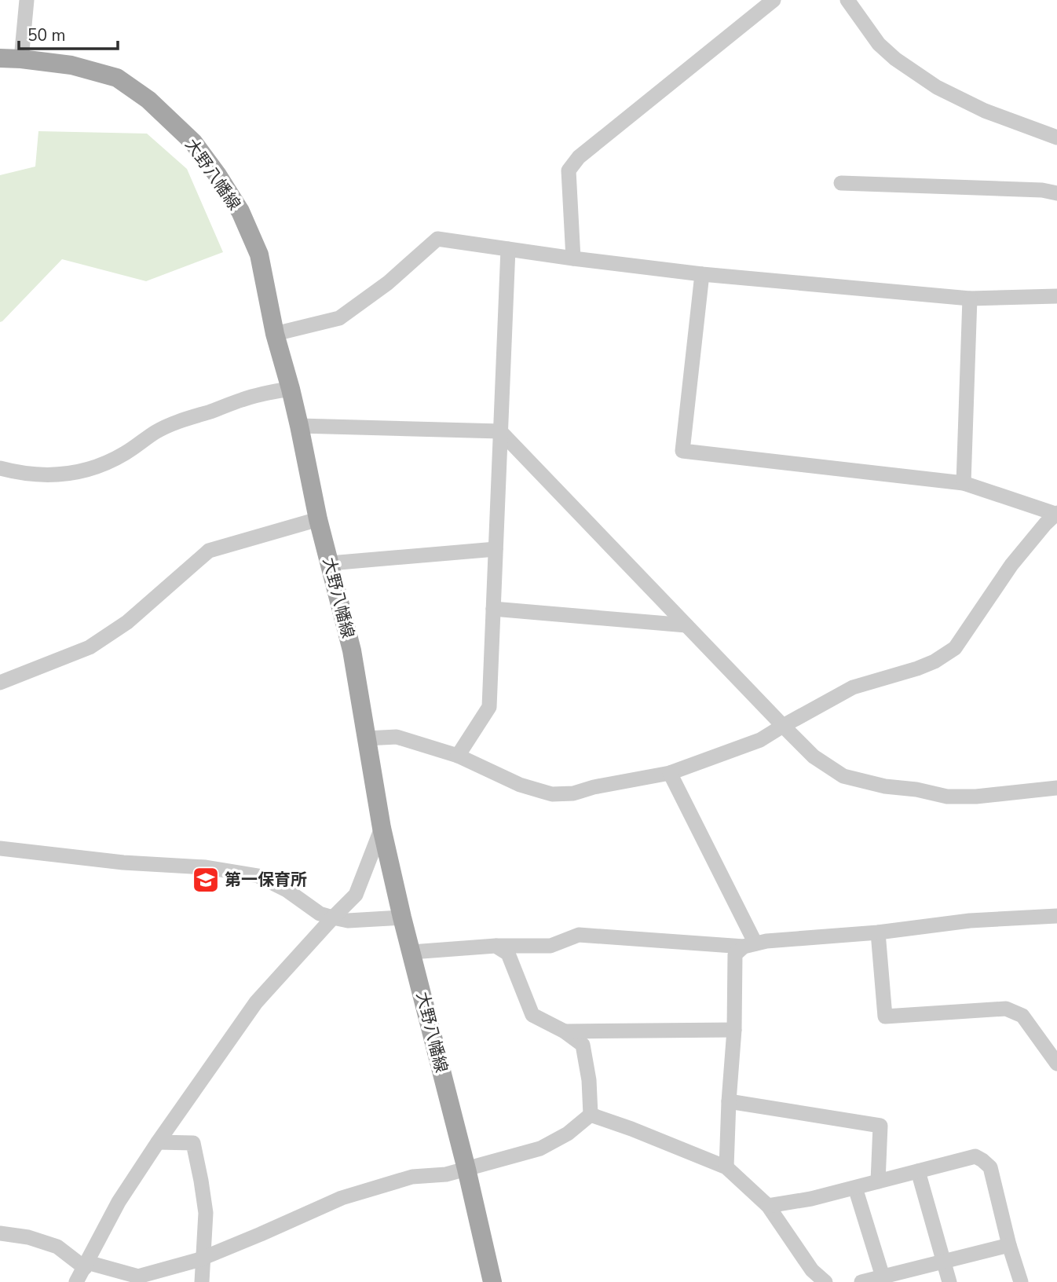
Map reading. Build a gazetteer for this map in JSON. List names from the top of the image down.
{
  "streets": {
    "main road": ["大野八幡線"]
  },
  "places": {
    "school or university": ["第一保育所"]
  },
  "scale_bar": "50 m"
}
